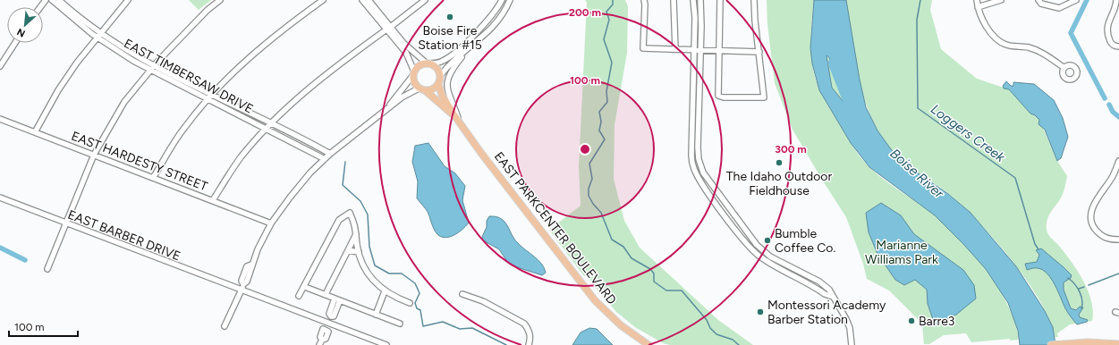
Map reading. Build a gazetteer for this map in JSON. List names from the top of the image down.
{
  "streets": {
    "main road": ["EAST PARKCENTER BOULEVARD"],
    "street": ["EAST TIMBERSAW DRIVE", "EAST HARDESTY STREET", "EAST BARBER DRIVE"]
  },
  "water": ["Loggers Creek", "Boise River"],
  "parks": ["Marianne Williams Park"],
  "places": [
    "Boise Fire Station #15",
    "The Idaho Outdoor Fieldhouse",
    "Bumble Coffee Co.",
    "Montessori Academy Barber Station",
    "Barre3"
  ],
  "scale_bar": "100 m",
  "north": "bottom left",
  "rings": ["200 m", "100 m", "300 m"]
}
